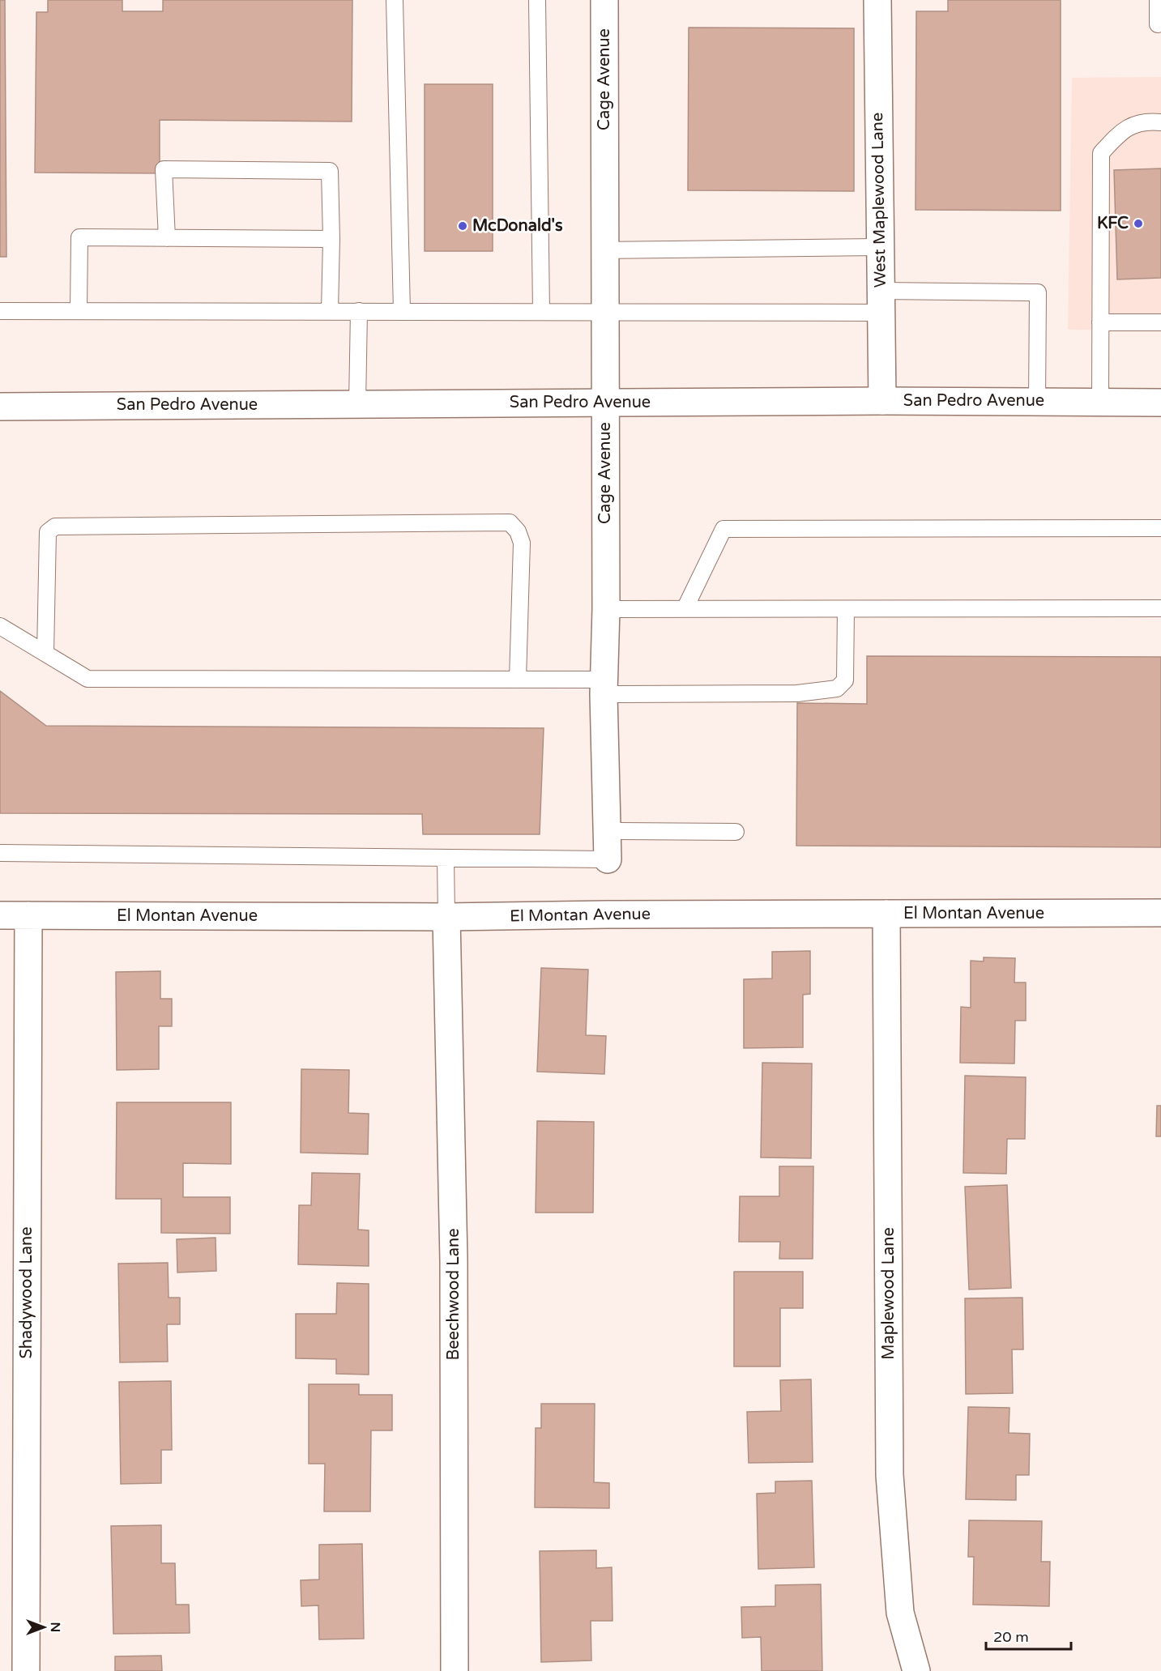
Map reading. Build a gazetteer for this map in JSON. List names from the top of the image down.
{
  "streets": {
    "street": [
      "Cage Avenue",
      "West Maplewood Lane",
      "San Pedro Avenue",
      "El Montan Avenue",
      "Shadywood Lane",
      "Maplewood Lane",
      "Beechwood Lane"
    ]
  },
  "crossings": [
    ["Cage Avenue", "San Pedro Avenue"],
    ["West Maplewood Lane", "San Pedro Avenue"],
    ["El Montan Avenue", "Shadywood Lane"],
    ["El Montan Avenue", "Maplewood Lane"],
    ["El Montan Avenue", "Beechwood Lane"]
  ],
  "places": ["KFC", "McDonald's"],
  "scale_bar": "20 m",
  "north": "right"
}
